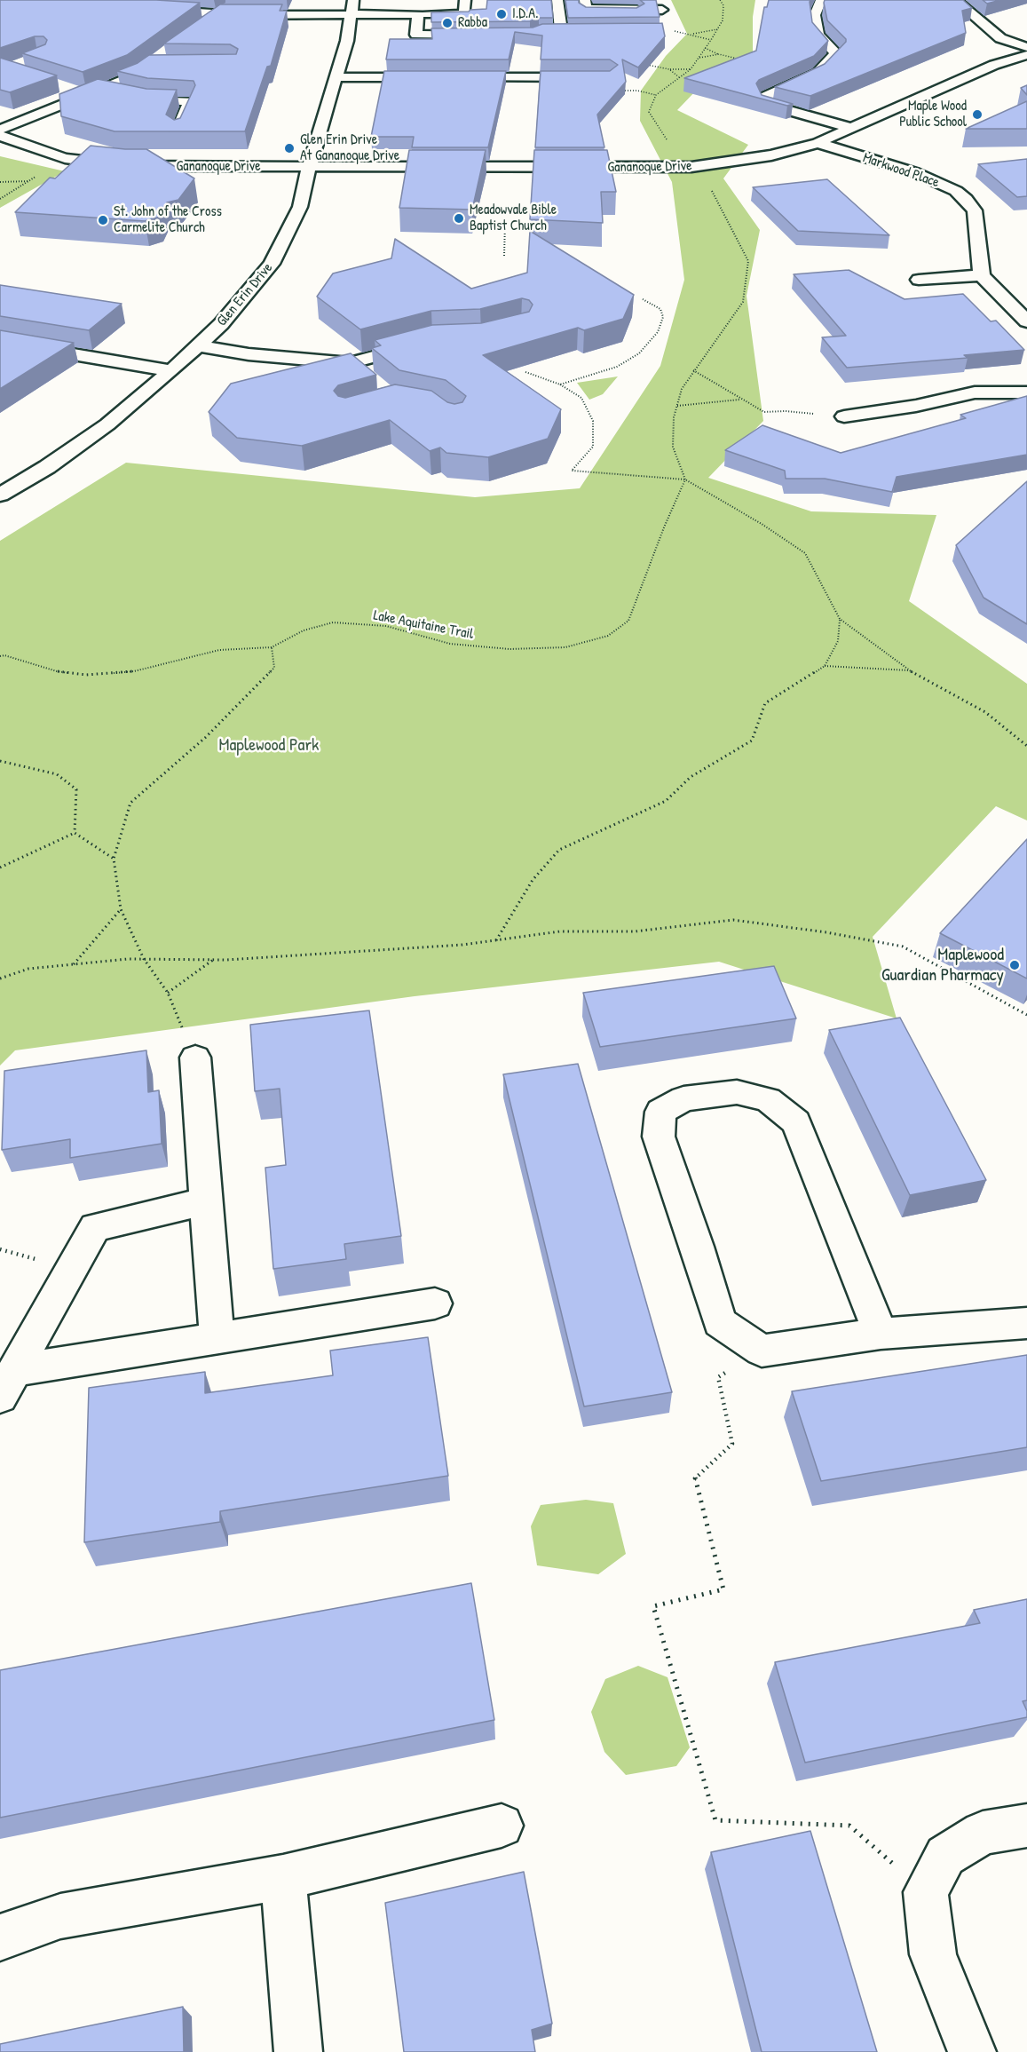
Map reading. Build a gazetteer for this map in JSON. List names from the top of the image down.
{
  "streets": {
    "street": ["Gananoque Drive", "Markwood Place", "Glen Erin Drive"],
    "path": ["Lake Aquitaine Trail"]
  },
  "crossings": [
    ["Gananoque Drive", "Markwood Place"],
    ["Gananoque Drive", "Glen Erin Drive"]
  ],
  "parks": ["Maplewood Park"],
  "places": [
    "I.D.A.",
    "Rabba",
    "Maple Wood Public School",
    "Glen Erin Drive At Gananoque Drive",
    "Meadowvale Bible Baptist Church",
    "St. John of the Cross Carmelite Church",
    "Maplewood Guardian Pharmacy"
  ]
}
